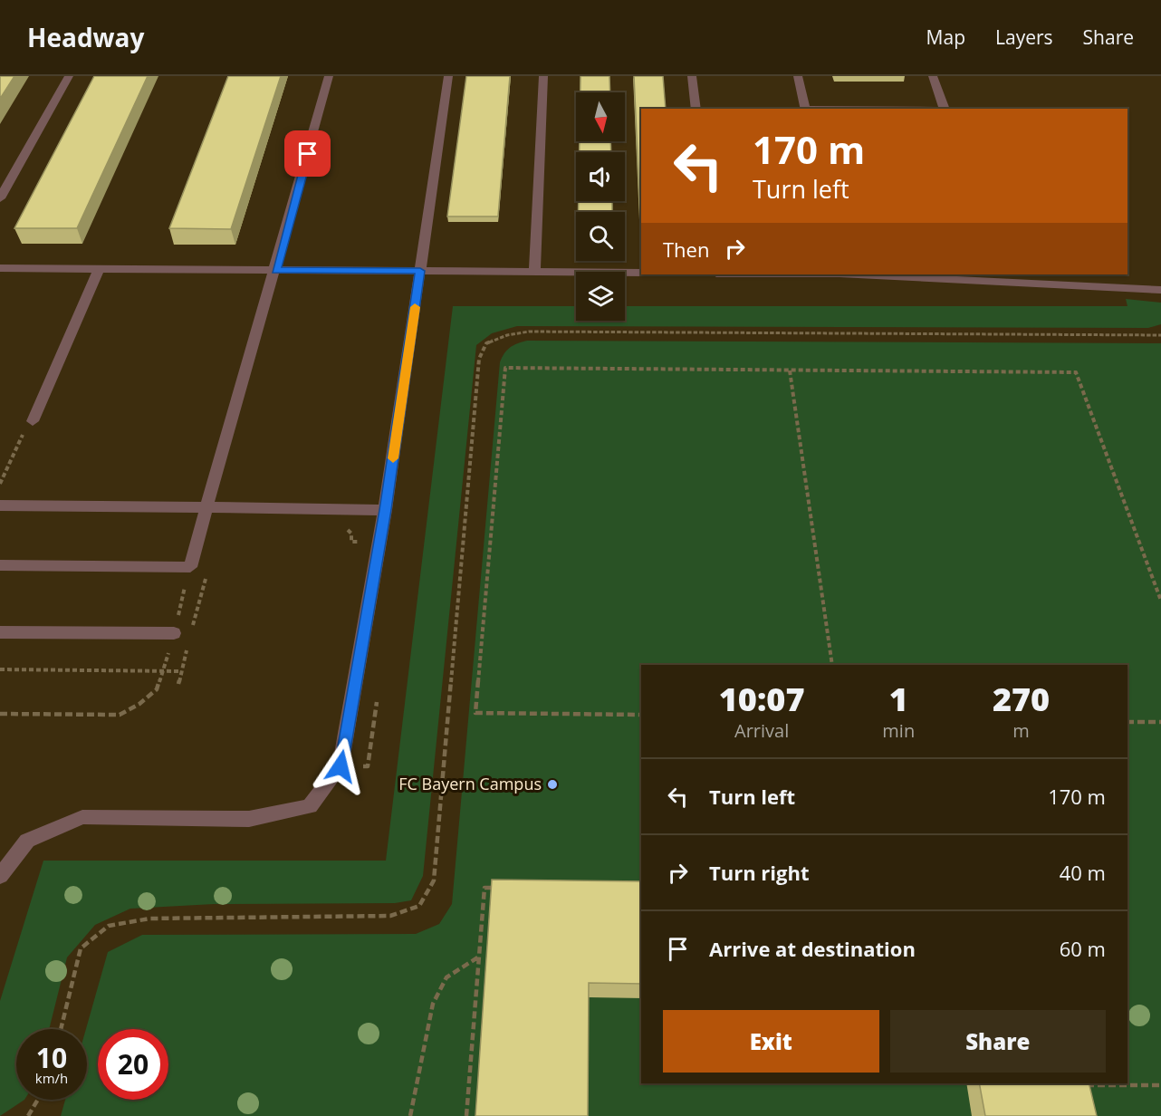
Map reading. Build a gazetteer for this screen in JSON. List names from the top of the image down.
{
  "places": ["FC Bayern Campus"],
  "north": "bottom",
  "page": {
    "header": "Headway",
    "nav": ["Map", "Layers", "Share"],
    "turn": ["170 m", "Turn left"],
    "then": "Then",
    "eta": [
      "10:07",
      "Arrival",
      "1",
      "min",
      "270",
      "m"
    ],
    "list": [
      {
        "name": "Turn left",
        "value": "170 m"
      },
      {
        "name": "Turn right",
        "value": "40 m"
      },
      {
        "name": "Arrive at destination",
        "value": "60 m"
      }
    ],
    "buttons": ["Exit", "Share"],
    "speed": "10 km/h",
    "limit": "20"
  }
}
